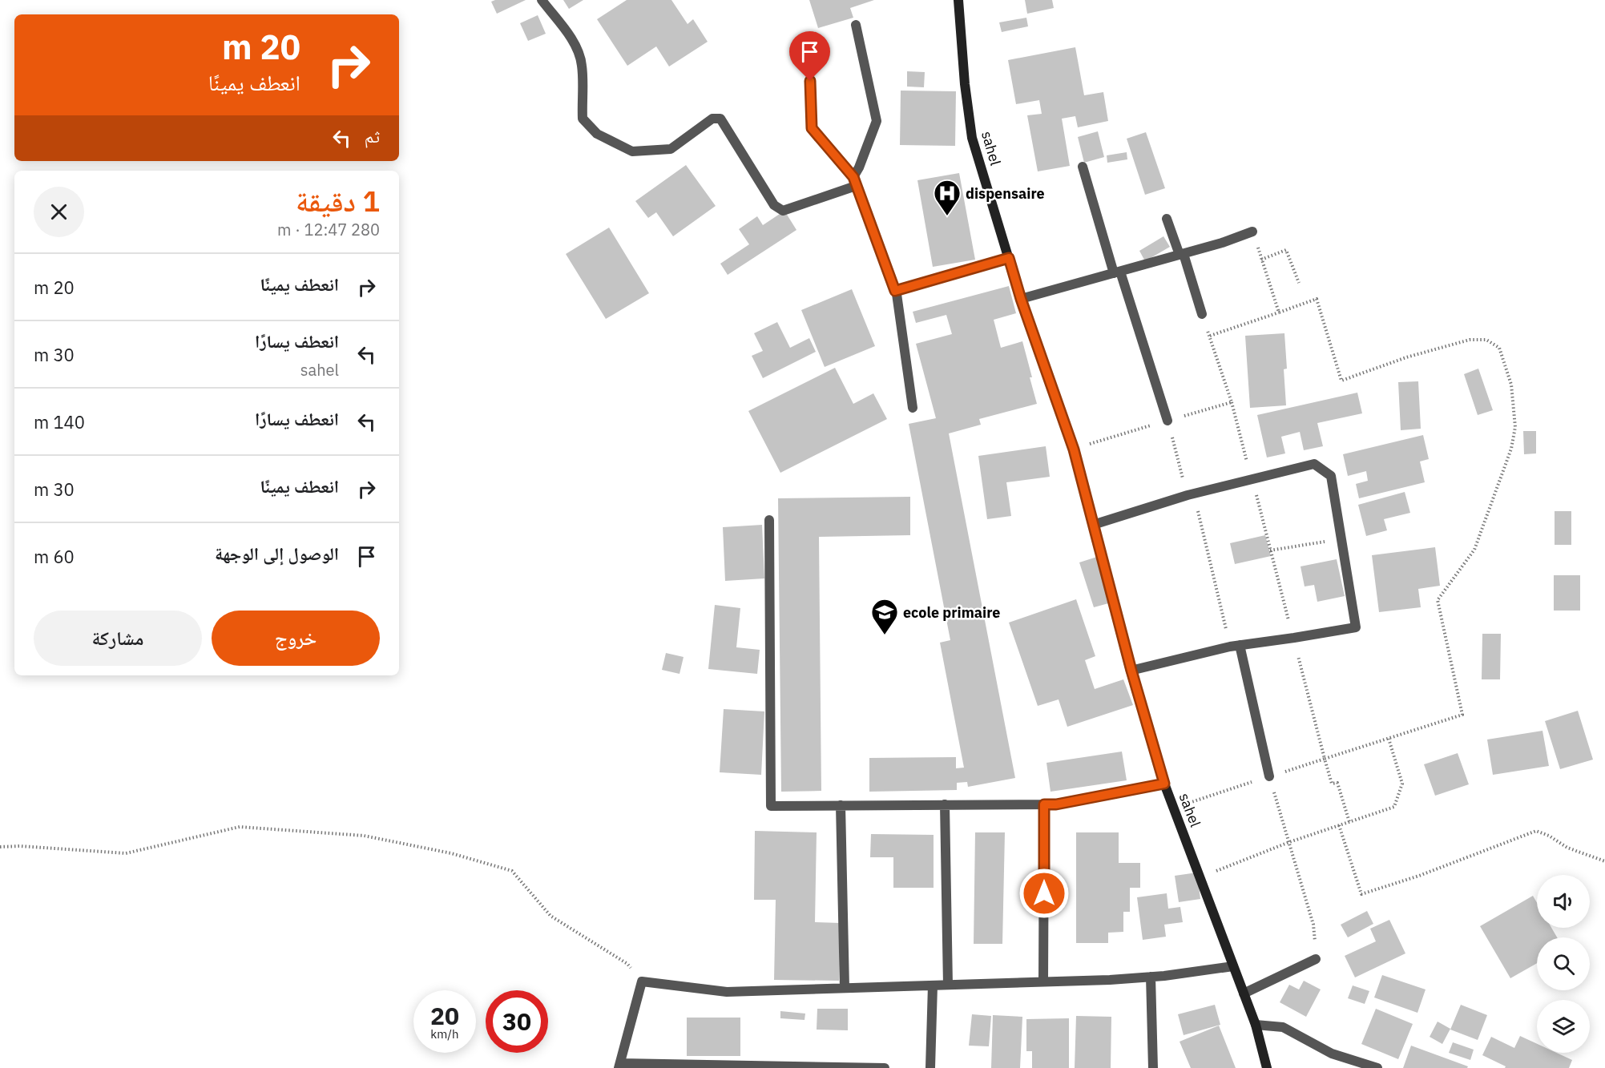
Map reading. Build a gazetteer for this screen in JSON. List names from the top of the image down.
{
  "streets": {
    "street": ["sahel"]
  },
  "places": {
    "hospital": ["dispensaire"],
    "school or university": ["ecole primaire"]
  },
  "page": {
    "turn": ["20 m", "انعطف يمينًا"],
    "then": "ثم",
    "heading": ["1 دقيقة", "280 m · 12:47"],
    "list": [
      {
        "name": "انعطف يمينًا",
        "value": "20 m"
      },
      {
        "name": "انعطف يسارًا",
        "note": "sahel",
        "value": "30 m"
      },
      {
        "name": "انعطف يسارًا",
        "value": "140 m"
      },
      {
        "name": "انعطف يمينًا",
        "value": "30 m"
      },
      {
        "name": "الوصول إلى الوجهة",
        "value": "60 m"
      }
    ],
    "buttons": ["خروج", "مشاركة"],
    "speed": "20 km/h",
    "limit": "30"
  }
}
